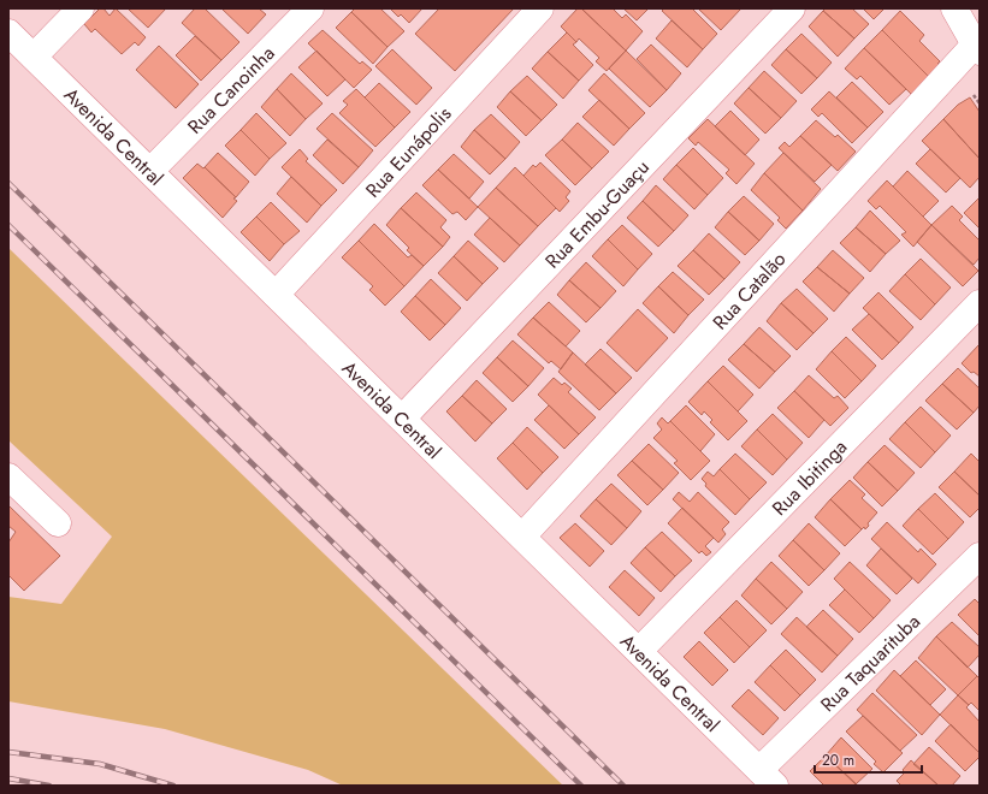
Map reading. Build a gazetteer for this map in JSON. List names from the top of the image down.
{
  "streets": {
    "street": [
      "Rua Canoinha",
      "Avenida Central",
      "Rua Eunápolis",
      "Rua Embu-Guaçu",
      "Rua Catalão",
      "Rua Ibitinga",
      "Rua Taquarituba"
    ]
  },
  "crossings": [
    ["Rua Canoinha", "Avenida Central"],
    ["Avenida Central", "Rua Eunápolis"],
    ["Avenida Central", "Rua Embu-Guaçu"],
    ["Avenida Central", "Rua Catalão"],
    ["Avenida Central", "Rua Ibitinga"],
    ["Avenida Central", "Rua Taquarituba"]
  ],
  "scale_bar": "20 m"
}
